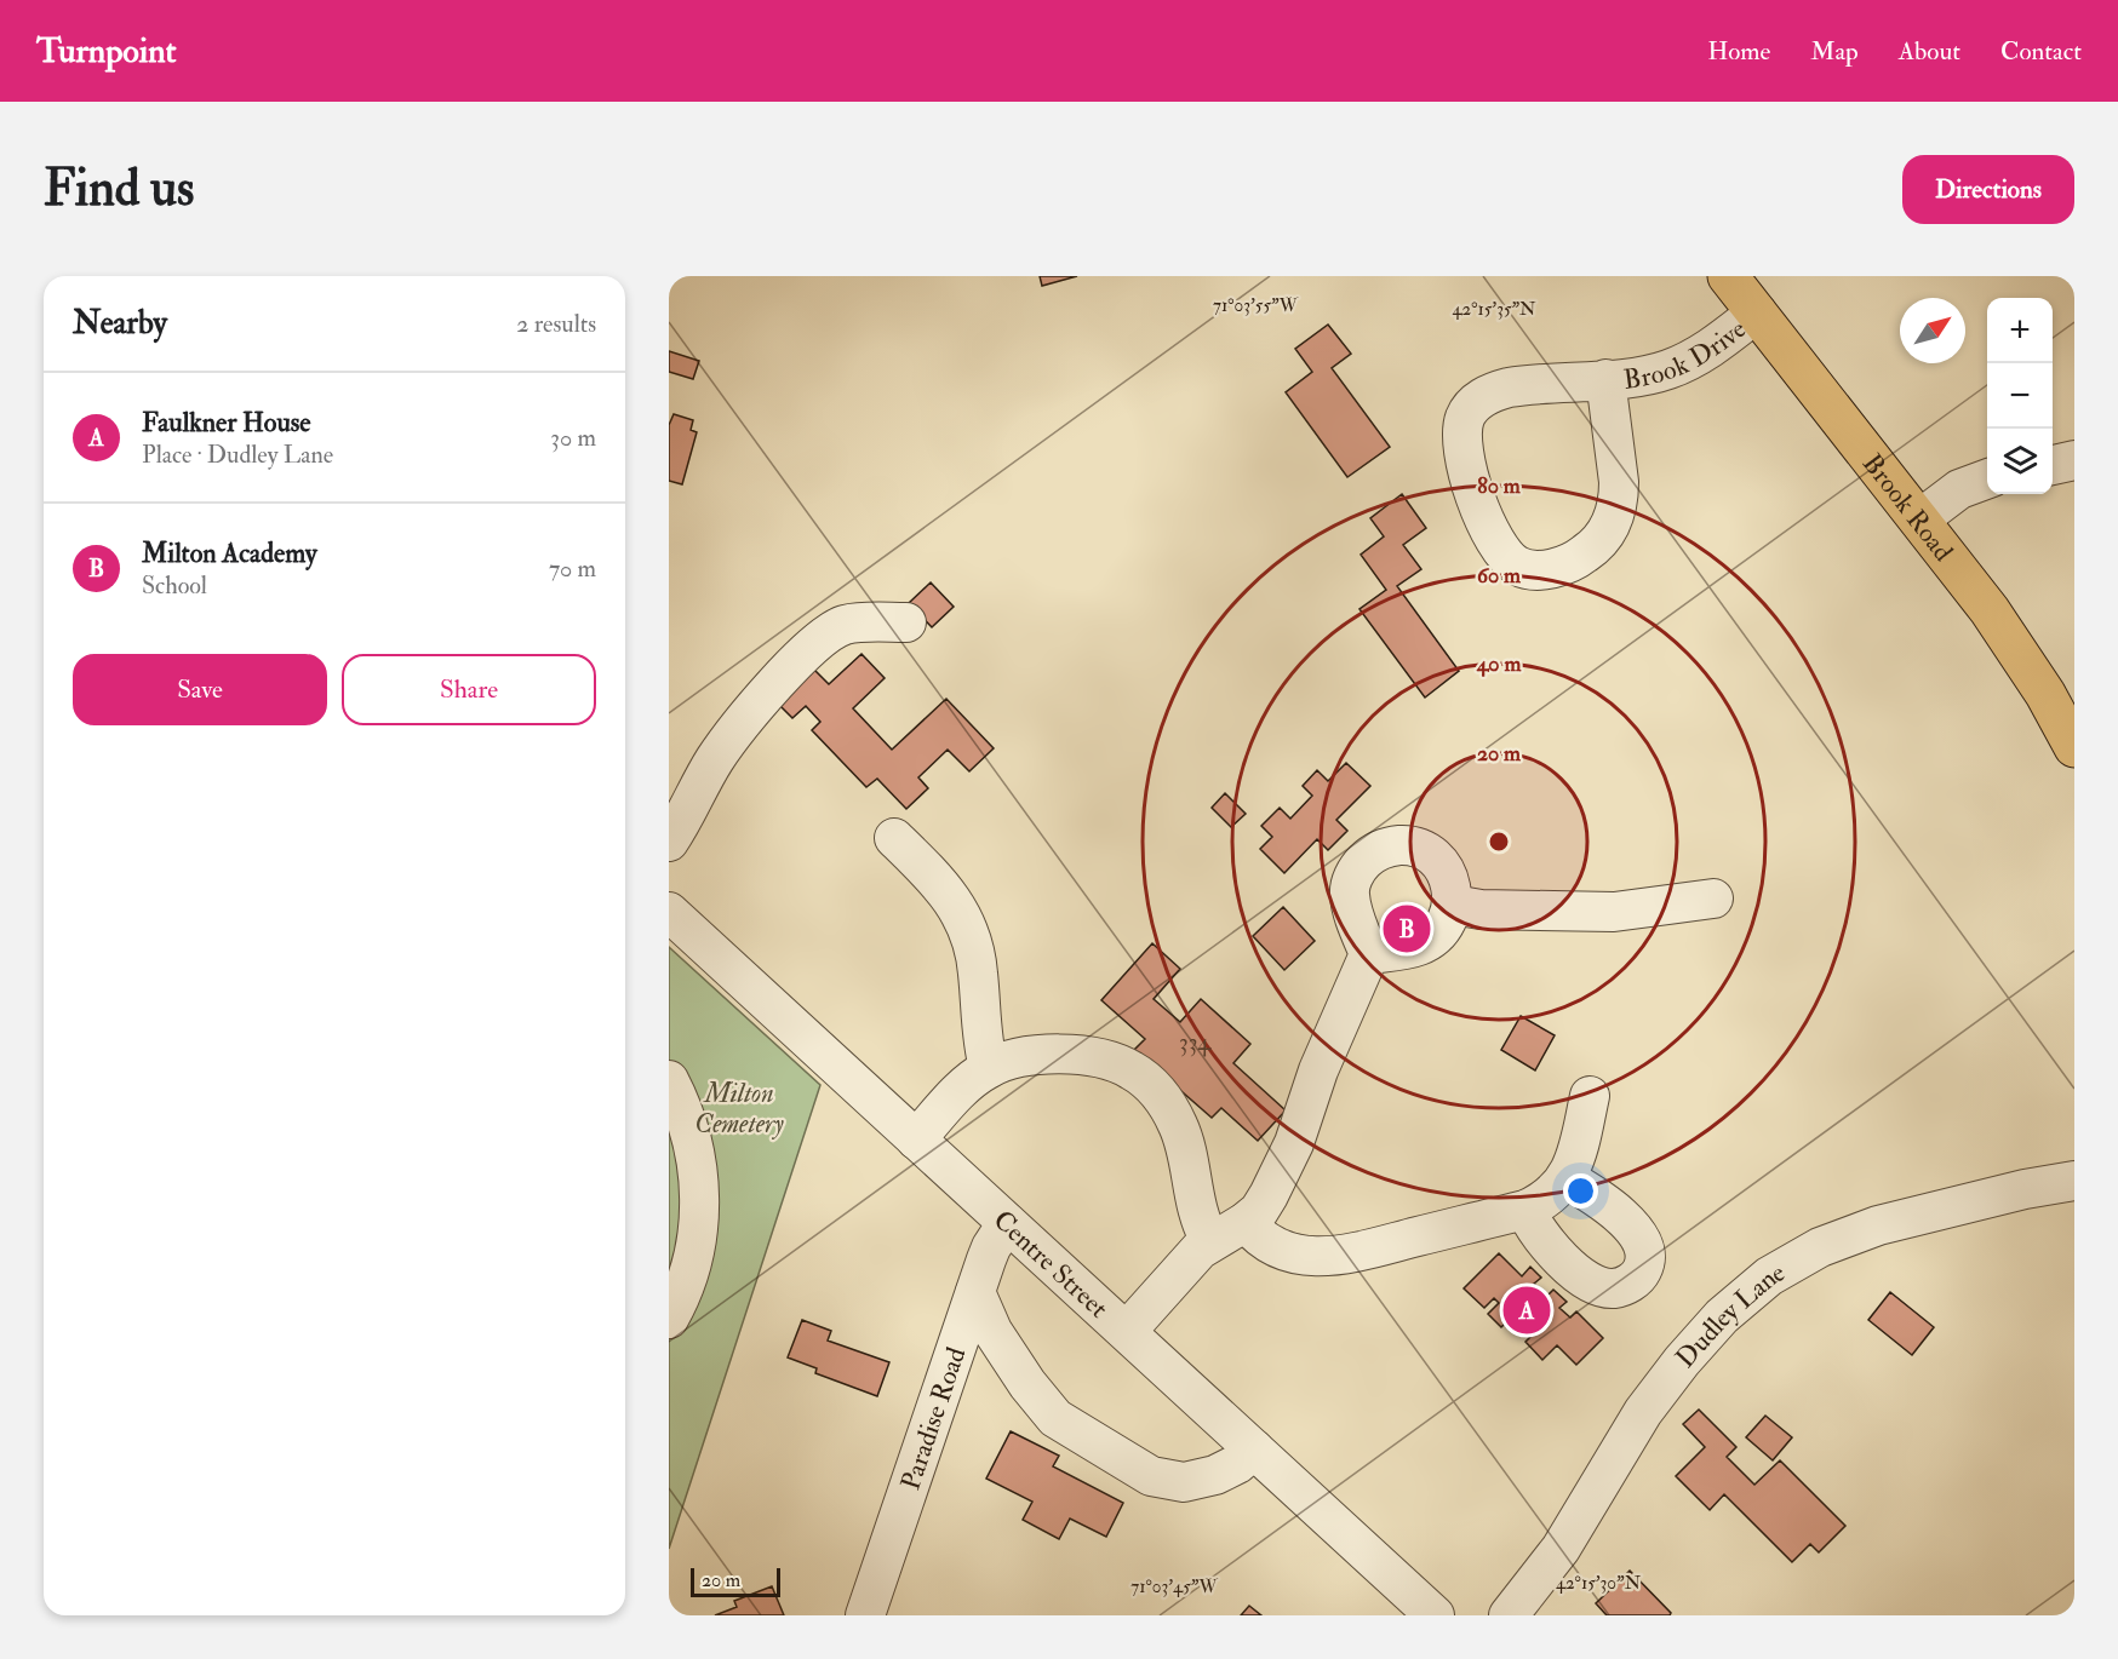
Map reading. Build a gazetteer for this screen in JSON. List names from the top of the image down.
{
  "streets": {
    "main road": ["Brook Road"],
    "street": [
      "Brook Drive",
      "Centre Street",
      "Dudley Lane",
      "Paradise Road"
    ]
  },
  "crossings": [
    ["Brook Drive", "Brook Road"],
    ["Centre Street", "Paradise Road"]
  ],
  "parks": ["Milton Cemetery"],
  "house_numbers": ["334"],
  "scale_bar": "20 m",
  "north": "top right",
  "page": {
    "header": "Turnpoint",
    "nav": [
      "Home",
      "Map",
      "About",
      "Contact"
    ],
    "buttons": [
      "Directions",
      ["Save", "Share"]
    ],
    "title": "Find us",
    "heading": ["Nearby", "2 results"],
    "map_buttons": ["+", "−"],
    "list": [
      {
        "mark": "A",
        "name": "Faulkner House",
        "note": "Place · Dudley Lane",
        "value": "30 m"
      },
      {
        "mark": "B",
        "name": "Milton Academy",
        "note": "School",
        "value": "70 m"
      }
    ],
    "pins": ["B", "A"],
    "scale": "20 m"
  },
  "coordinates": [
    "71°03'55\"W",
    "42°15'35\"N",
    "42°15'30\"N",
    "71°03'45\"W"
  ],
  "rings": [
    "80 m",
    "60 m",
    "40 m",
    "20 m"
  ]
}
